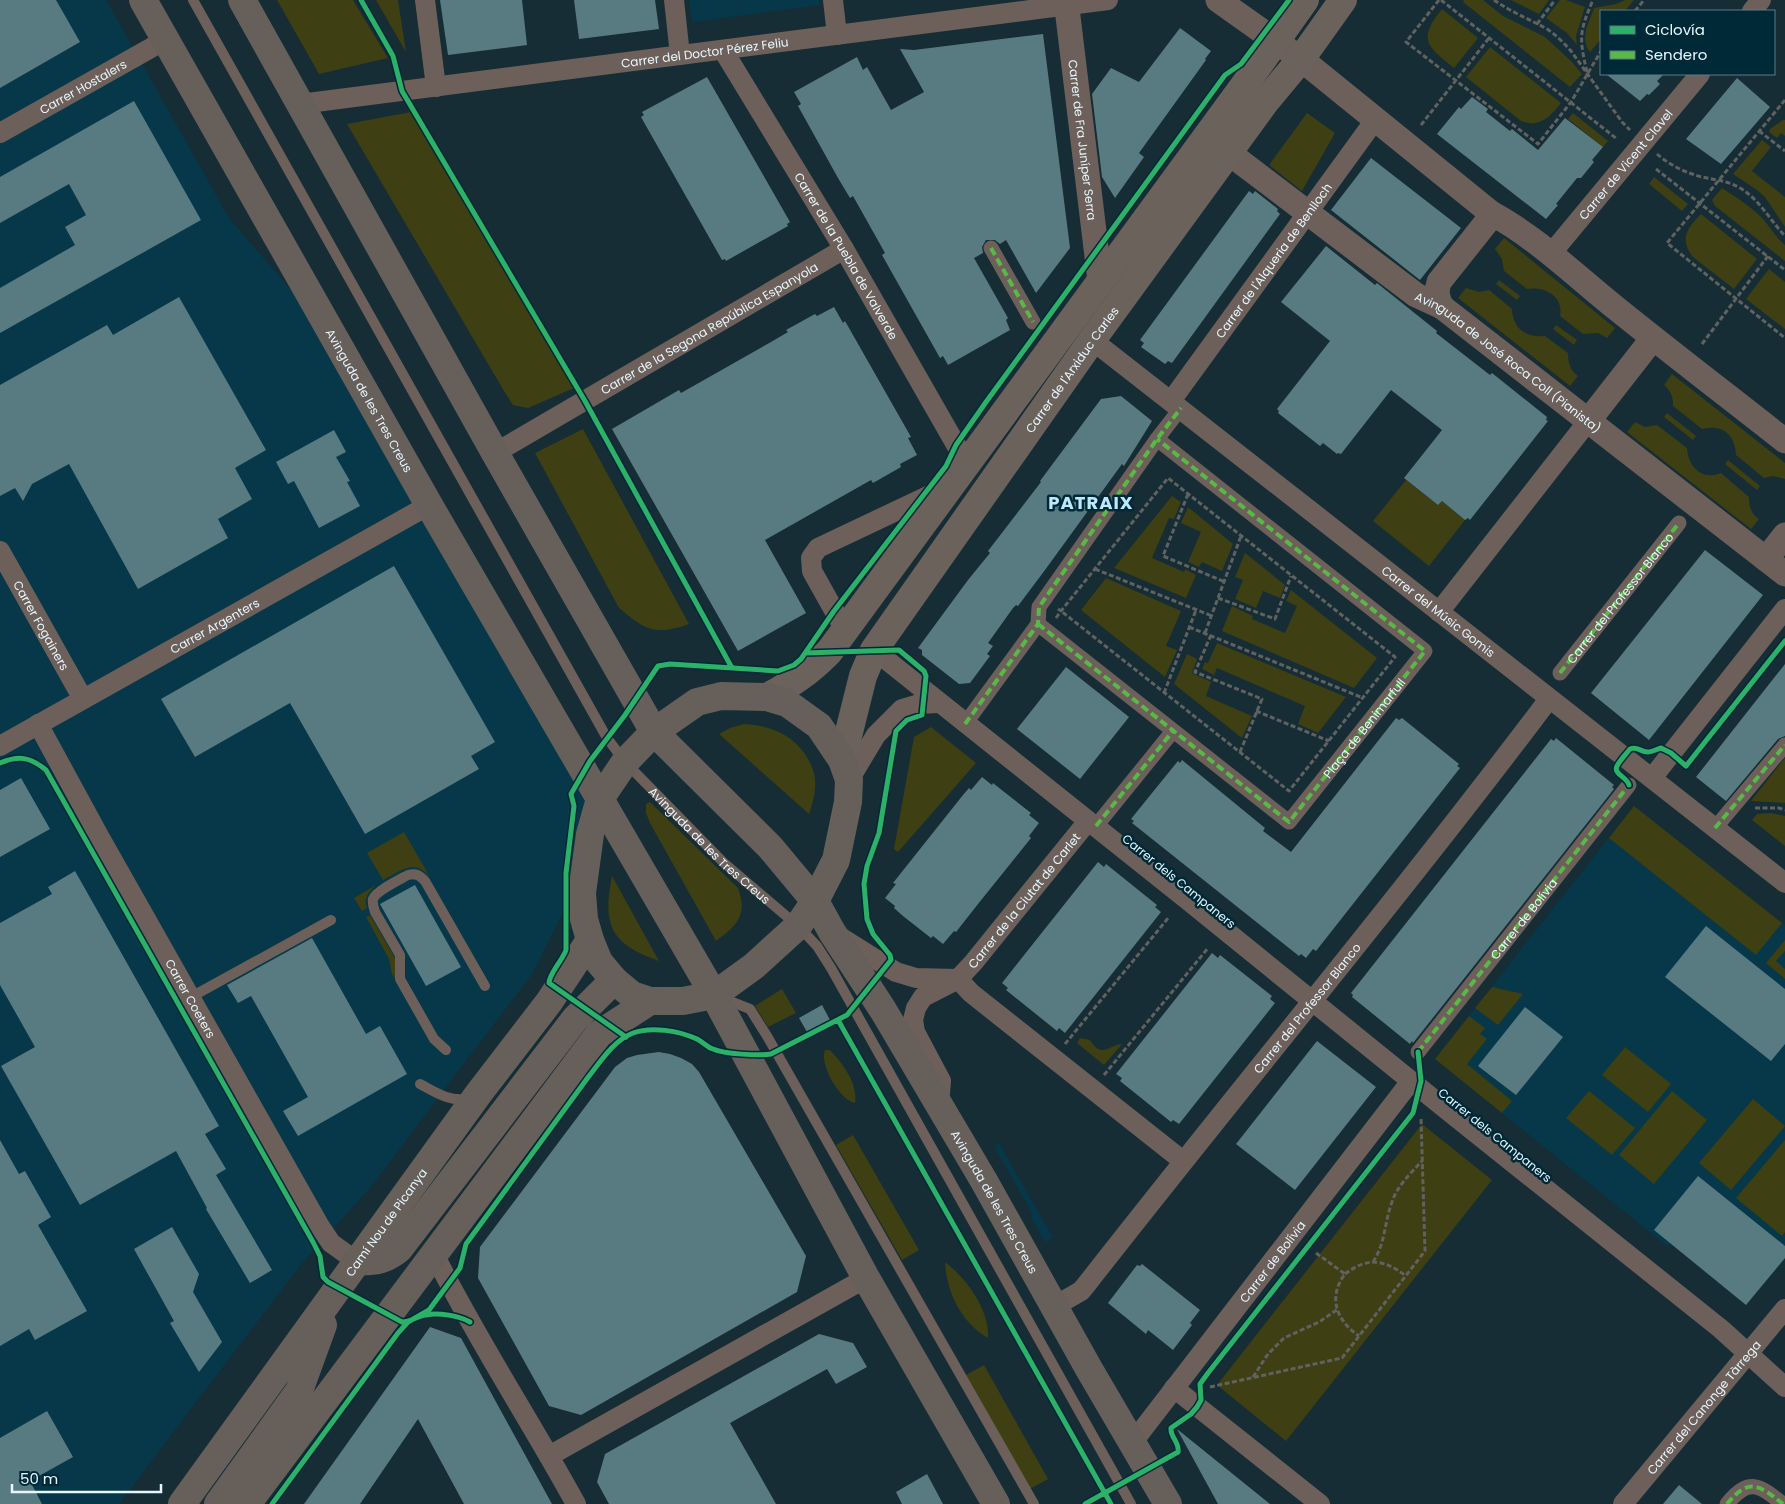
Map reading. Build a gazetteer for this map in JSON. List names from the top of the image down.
{
  "streets": {
    "main road": ["Carrer de l'Arxiduc Carles", "Avinguda de les Tres Creus", "Camí Nou de Picanya"],
    "street": [
      "Carrer del Doctor Pérez Feliu",
      "Carrer Hostalers",
      "Carrer de Fra Juníper Serra",
      "Carrer de Vicent Clavel",
      "Carrer de la Puebla de Valverde",
      "Carrer de l'Alqueria de Benlloch",
      "Carrer de la Segona República Espanyola",
      "Avinguda de José Roca Coll (Pianista)",
      "Carrer del Professor Blanco",
      "Carrer del Músic Gomis",
      "Carrer Fogainers",
      "Carrer Argenters",
      "Plaça de Benimarfull",
      "Carrer dels Campaners",
      "Carrer de la Ciutat de Carlet",
      "Carrer de Bolívia",
      "Carrer Coeters",
      "Carrer del Canonge Tàrrega"
    ]
  },
  "crossings": [
    ["Carrer del Doctor Pérez Feliu", "Carrer de Fra Juníper Serra"],
    ["Carrer del Doctor Pérez Feliu", "Carrer de la Puebla de Valverde"],
    ["Carrer del Doctor Pérez Feliu", "Avinguda de les Tres Creus"],
    ["Carrer Hostalers", "Avinguda de les Tres Creus"],
    ["Carrer de la Puebla de Valverde", "Carrer de la Segona República Espanyola"],
    ["Carrer de l'Alqueria de Benlloch", "Avinguda de José Roca Coll (Pianista)"],
    ["Carrer de l'Alqueria de Benlloch", "Carrer del Músic Gomis"],
    ["Carrer de la Segona República Espanyola", "Avinguda de les Tres Creus"],
    ["Avinguda de José Roca Coll (Pianista)", "Carrer de l'Arxiduc Carles"],
    ["Carrer de l'Arxiduc Carles", "Carrer del Músic Gomis"],
    ["Carrer de l'Arxiduc Carles", "Carrer dels Campaners"],
    ["Avinguda de les Tres Creus", "Carrer del Professor Blanco"],
    ["Avinguda de les Tres Creus", "Carrer Argenters"],
    ["Avinguda de les Tres Creus", "Carrer de Bolívia"],
    ["Carrer del Professor Blanco", "Carrer del Músic Gomis"],
    ["Carrer del Professor Blanco", "Carrer dels Campaners"],
    ["Carrer Fogainers", "Carrer Argenters"],
    ["Carrer Argenters", "Carrer Coeters"],
    ["Plaça de Benimarfull", "Carrer de la Ciutat de Carlet"],
    ["Carrer dels Campaners", "Carrer de la Ciutat de Carlet"],
    ["Carrer dels Campaners", "Carrer de Bolívia"],
    ["Carrer dels Campaners", "Carrer del Canonge Tàrrega"],
    ["Carrer Coeters", "Camí Nou de Picanya"]
  ],
  "districts": ["PATRAIX"],
  "legend": ["Ciclovía", "Sendero"],
  "scale_bar": "50 m"
}
